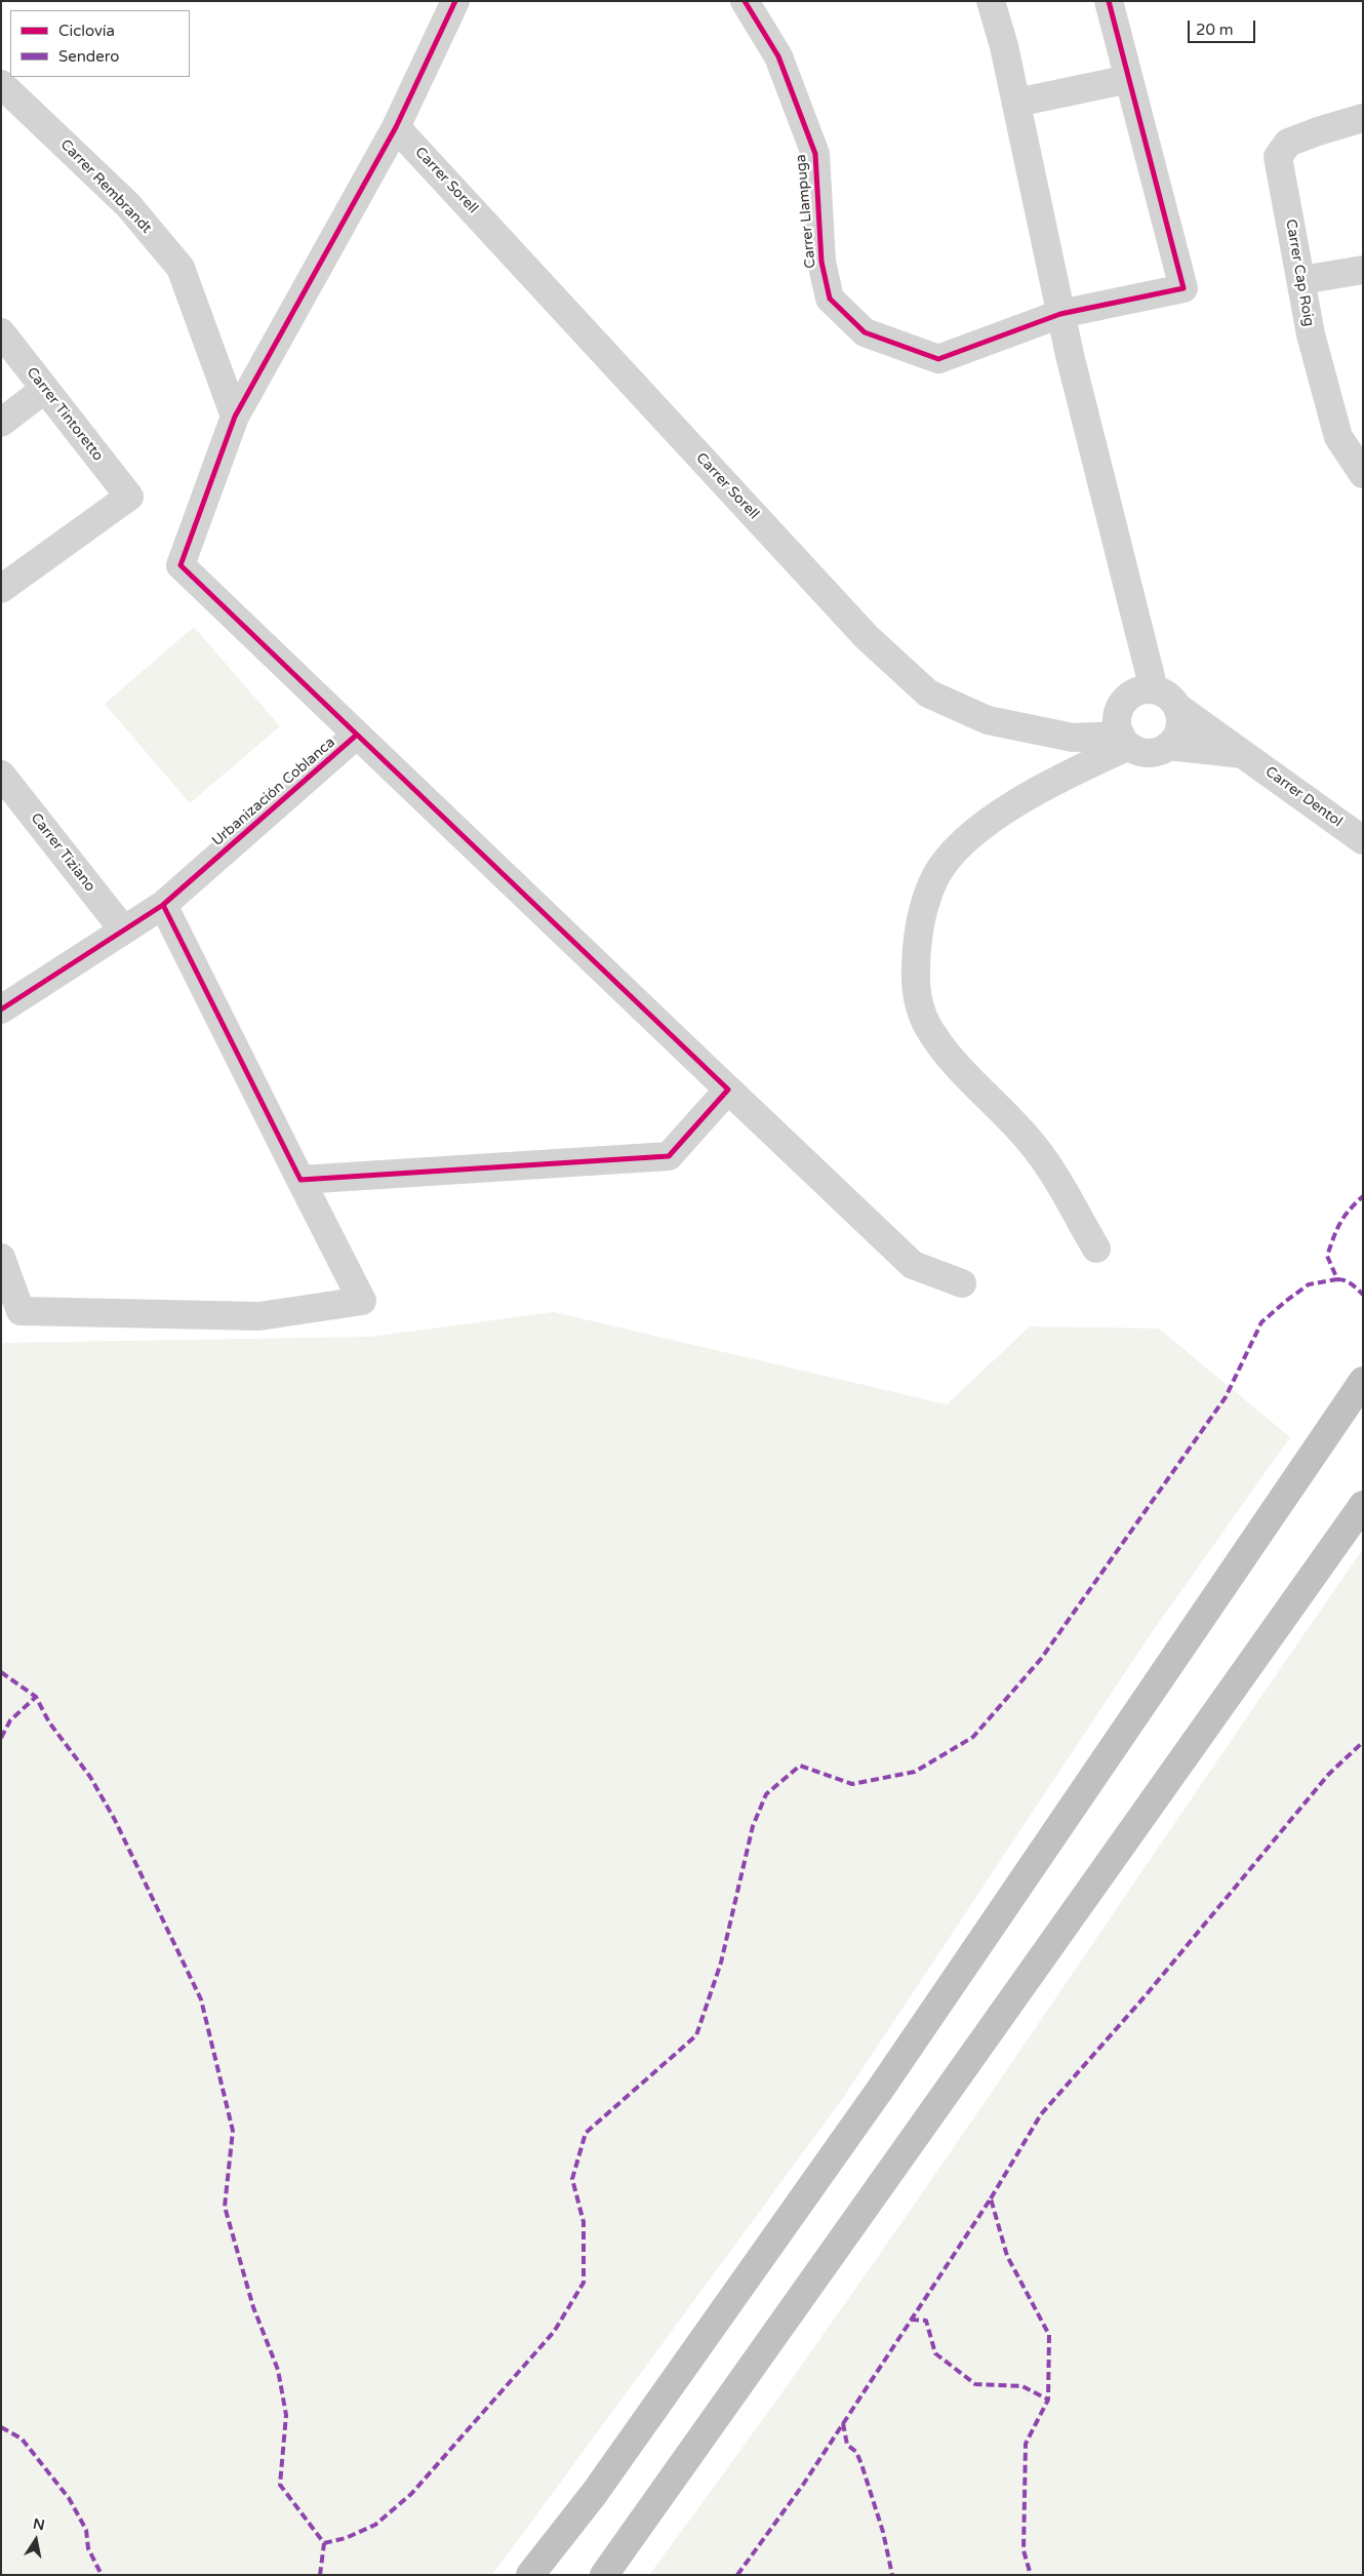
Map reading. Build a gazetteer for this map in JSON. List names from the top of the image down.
{
  "streets": {
    "street": [
      "Carrer Sorell",
      "Carrer Rembrandt",
      "Carrer Llampuga",
      "Carrer Cap Roig",
      "Carrer Tintoretto",
      "Urbanización Coblanca",
      "Carrer Dentol",
      "Carrer Tiziano"
    ]
  },
  "crossings": [
    ["Carrer Sorell", "Carrer Dentol"],
    ["Carrer Rembrandt", "Urbanización Coblanca"],
    ["Urbanización Coblanca", "Carrer Tiziano"]
  ],
  "legend": ["Ciclovía", "Sendero"],
  "scale_bar": "20 m",
  "north": "top"
}
